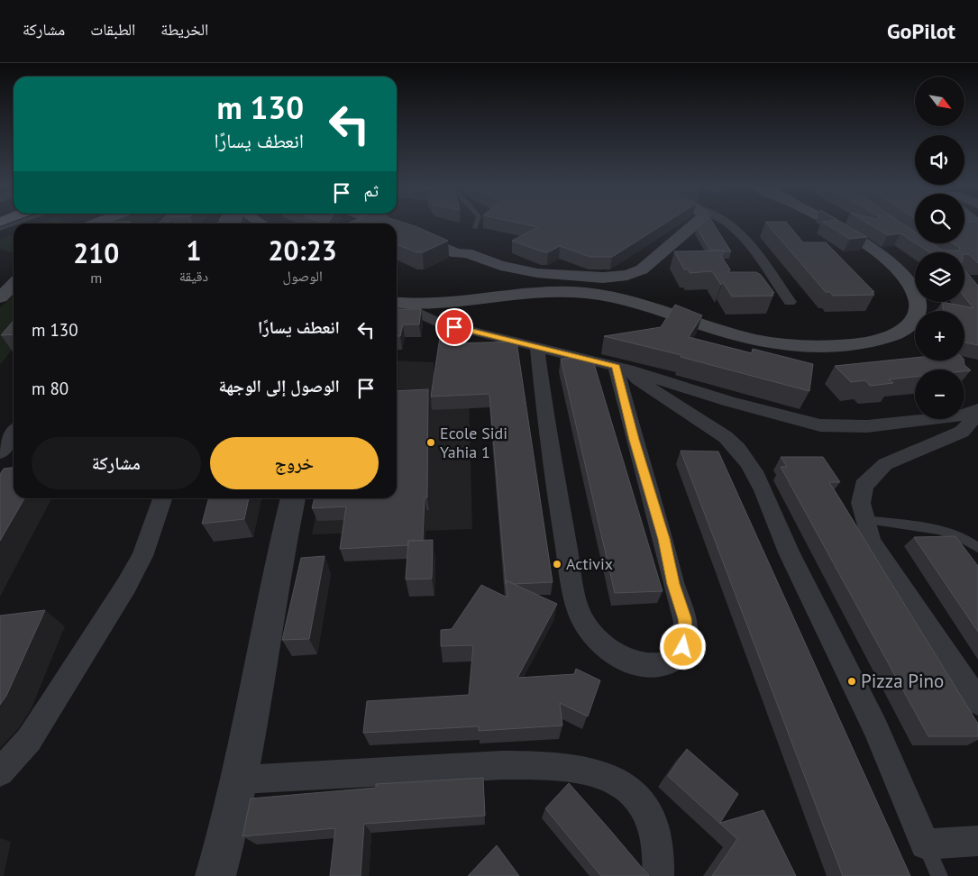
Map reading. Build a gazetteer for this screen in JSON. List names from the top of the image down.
{
  "places": ["Ecole Sidi Yahia 1", "Activix", "Pizza Pino"],
  "north": "bottom right",
  "page": {
    "header": "GoPilot",
    "nav": ["الخريطة", "الطبقات", "مشاركة"],
    "map_buttons": ["+", "−"],
    "turn": ["130 m", "انعطف يسارًا"],
    "then": "ثم",
    "eta": [
      "20:23",
      "الوصول",
      "1",
      "دقيقة",
      "210",
      "m"
    ],
    "list": [
      {
        "name": "انعطف يسارًا",
        "value": "130 m"
      },
      {
        "name": "الوصول إلى الوجهة",
        "value": "80 m"
      }
    ],
    "buttons": ["خروج", "مشاركة"]
  }
}
